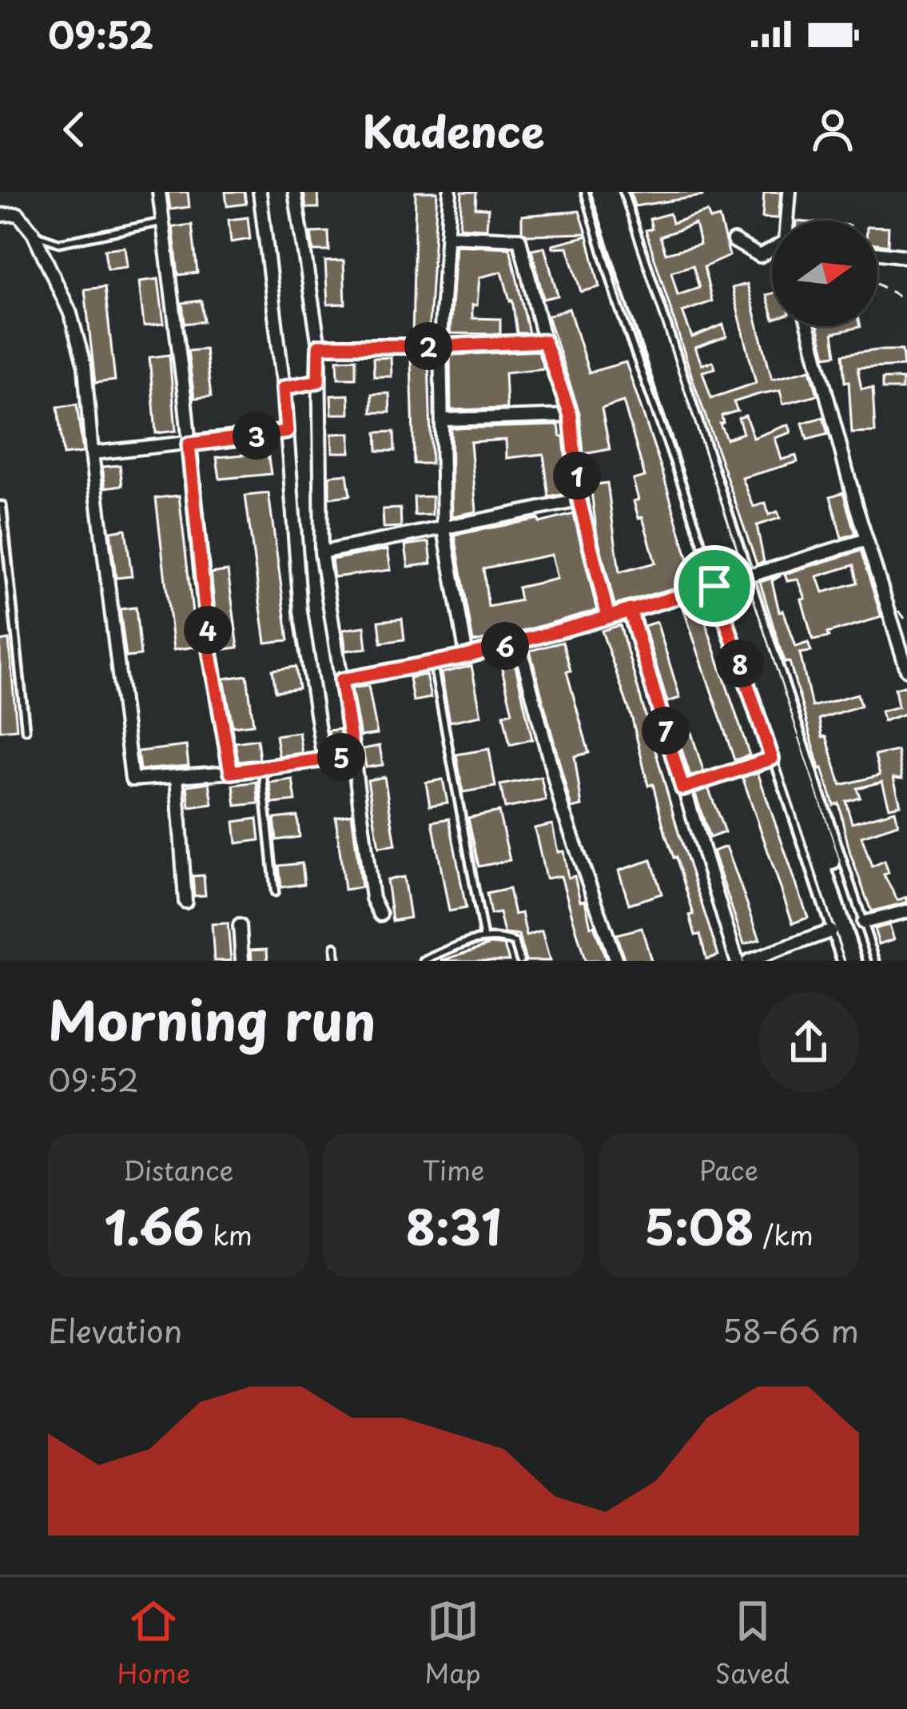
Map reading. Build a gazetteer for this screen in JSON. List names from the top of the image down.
{
  "north": "right",
  "page": {
    "status": "09:52",
    "header": "Kadence",
    "pins": [
      "2",
      "3",
      "1",
      "4",
      "6",
      "8",
      "7",
      "5"
    ],
    "heading": ["Morning run", "09:52"],
    "stats": [
      ["Distance", "1.66 km"],
      ["Time", "8:31"],
      ["Pace", "5:08 /km"]
    ],
    "chart": ["Elevation", "58–66 m"],
    "tabs": ["Home", "Map", "Saved"]
  }
}
